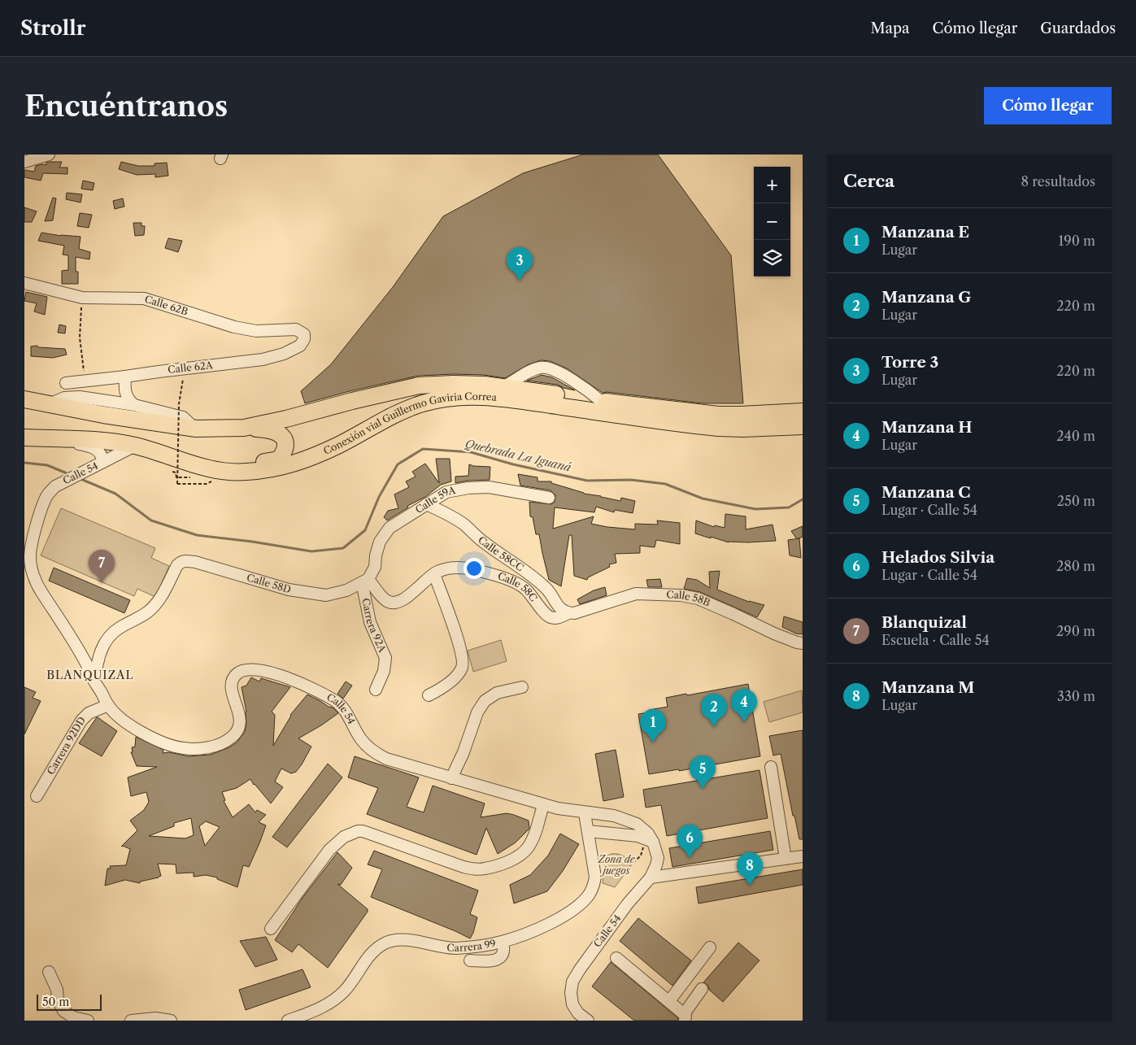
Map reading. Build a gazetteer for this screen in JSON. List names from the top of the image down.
{
  "streets": {
    "highway": ["Conexión vial Guillermo Gaviria Correa"],
    "street": [
      "Calle 62B",
      "Calle 62A",
      "Calle 54",
      "Calle 59A",
      "Calle 58CC",
      "Calle 58D",
      "Calle 58C",
      "Calle 58B",
      "Carrera 92A",
      "Carrera 92DD",
      "Carrera 99"
    ]
  },
  "crossings": [
    ["Calle 62B", "Calle 62A"],
    ["Conexión vial Guillermo Gaviria Correa", "Calle 54"],
    ["Calle 54", "Calle 58D"],
    ["Calle 54", "Carrera 92DD"],
    ["Calle 54", "Carrera 99"],
    ["Calle 59A", "Calle 58CC"],
    ["Calle 59A", "Calle 58D"],
    ["Calle 59A", "Calle 58C"],
    ["Calle 59A", "Carrera 92A"],
    ["Calle 58CC", "Calle 58C"],
    ["Calle 58CC", "Calle 58B"],
    ["Calle 58D", "Calle 58C"],
    ["Calle 58D", "Carrera 92A"],
    ["Calle 58C", "Calle 58B"],
    ["Calle 58C", "Carrera 92A"]
  ],
  "districts": ["BLANQUIZAL"],
  "water": ["Quebrada La Iguaná"],
  "parks": ["Zona de juegos"],
  "scale_bar": "50 m",
  "page": {
    "header": "Strollr",
    "nav": ["Mapa", "Cómo llegar", "Guardados"],
    "buttons": "Cómo llegar",
    "title": "Encuéntranos",
    "heading": ["Cerca", "8 resultados"],
    "map_buttons": ["+", "−"],
    "list": [
      {
        "mark": "1",
        "name": "Manzana E",
        "note": "Lugar",
        "value": "190 m"
      },
      {
        "mark": "2",
        "name": "Manzana G",
        "note": "Lugar",
        "value": "220 m"
      },
      {
        "mark": "3",
        "name": "Torre 3",
        "note": "Lugar",
        "value": "220 m"
      },
      {
        "mark": "4",
        "name": "Manzana H",
        "note": "Lugar",
        "value": "240 m"
      },
      {
        "mark": "5",
        "name": "Manzana C",
        "note": "Lugar · Calle 54",
        "value": "250 m"
      },
      {
        "mark": "6",
        "name": "Helados Silvia",
        "note": "Lugar · Calle 54",
        "value": "280 m"
      },
      {
        "mark": "7",
        "name": "Blanquizal",
        "note": "Escuela · Calle 54",
        "value": "290 m"
      },
      {
        "mark": "8",
        "name": "Manzana M",
        "note": "Lugar",
        "value": "330 m"
      }
    ],
    "pins": [
      "3",
      "7",
      "4",
      "2",
      "1",
      "5",
      "6",
      "8"
    ],
    "scale": "50 m"
  }
}
